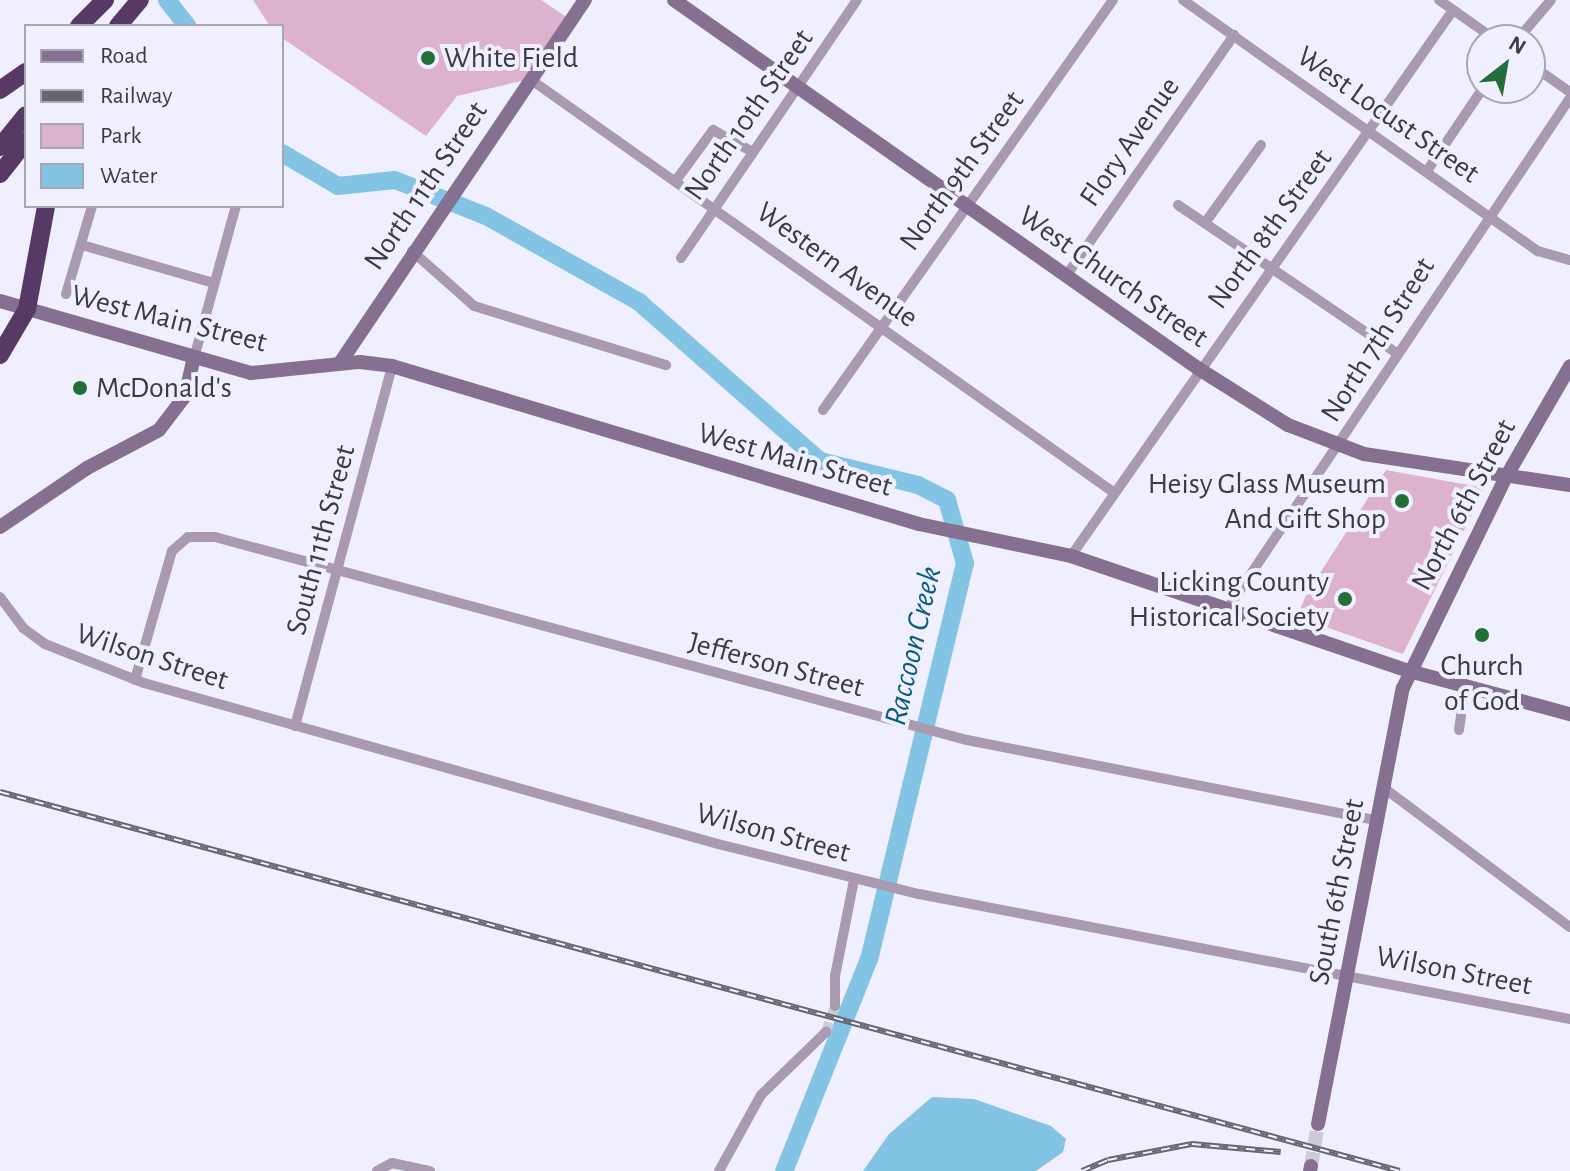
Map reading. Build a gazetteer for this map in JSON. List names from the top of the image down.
{
  "streets": {
    "street": [
      "North 10th Street",
      "West Locust Street",
      "Flory Avenue",
      "North 9th Street",
      "North 11th Street",
      "North 8th Street",
      "Western Avenue",
      "West Church Street",
      "West Main Street",
      "North 7th Street",
      "North 6th Street",
      "South 11th Street",
      "Wilson Street",
      "Jefferson Street",
      "South 6th Street"
    ]
  },
  "crossings": [
    ["North 10th Street", "Western Avenue"],
    ["North 10th Street", "West Church Street"],
    ["West Locust Street", "Flory Avenue"],
    ["West Locust Street", "North 8th Street"],
    ["West Locust Street", "North 7th Street"],
    ["Flory Avenue", "West Church Street"],
    ["North 9th Street", "Western Avenue"],
    ["North 9th Street", "West Church Street"],
    ["North 11th Street", "Western Avenue"],
    ["North 11th Street", "West Main Street"],
    ["North 8th Street", "Western Avenue"],
    ["North 8th Street", "West Church Street"],
    ["North 8th Street", "West Main Street"],
    ["West Church Street", "North 7th Street"],
    ["West Church Street", "North 6th Street"],
    ["West Main Street", "North 7th Street"],
    ["West Main Street", "North 6th Street"],
    ["West Main Street", "South 11th Street"],
    ["West Main Street", "South 6th Street"],
    ["North 6th Street", "South 6th Street"],
    ["South 11th Street", "Wilson Street"],
    ["South 11th Street", "Jefferson Street"],
    ["Wilson Street", "Jefferson Street"],
    ["Wilson Street", "South 6th Street"],
    ["Jefferson Street", "South 6th Street"]
  ],
  "water": ["Raccoon Creek"],
  "places": [
    "White Field",
    "McDonald's",
    "Heisy Glass Museum And Gift Shop",
    "Licking County Historical Society",
    "Church of God"
  ],
  "legend": [
    "Road",
    "Railway",
    "Park",
    "Water"
  ],
  "north": "top right"
}
